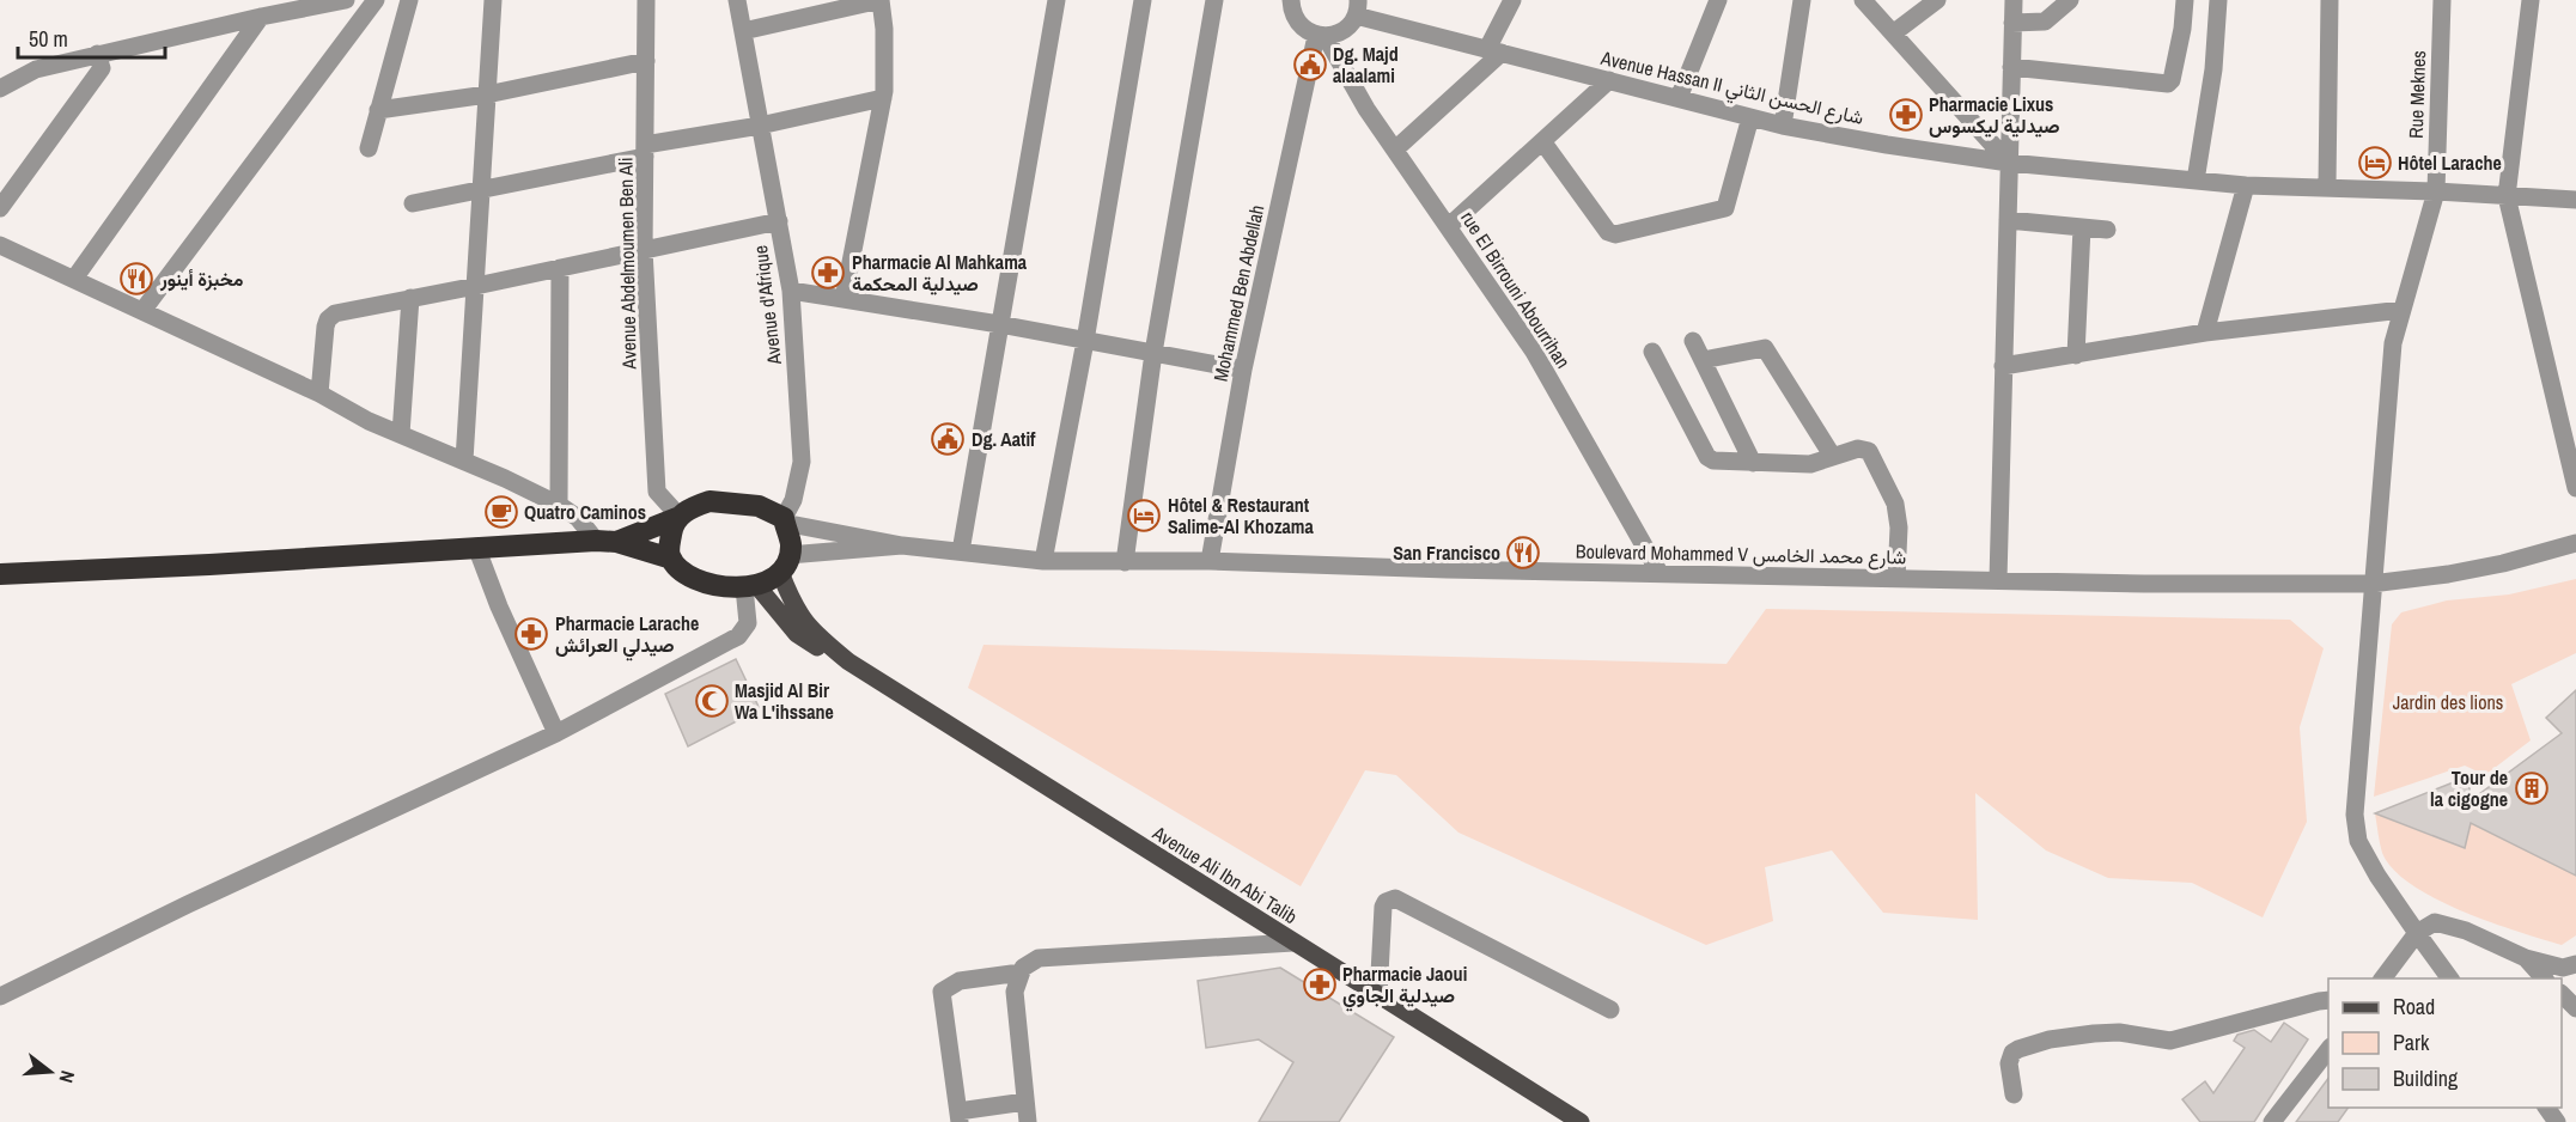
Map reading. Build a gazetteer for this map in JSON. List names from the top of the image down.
{
  "streets": {
    "main road": ["Avenue Ali Ibn Abi Talib"],
    "street": [
      "Avenue Hassan II شارع الحسن الثاني",
      "Rue Meknes",
      "Avenue Abdelmoumen Ben Ali",
      "rue El Birrouni Abourrihan",
      "Mohammed Ben Abdellah",
      "Avenue d'Afrique",
      "Boulevard Mohammed V شارع محمد الخامس"
    ]
  },
  "crossings": [
    ["Avenue Hassan II شارع الحسن الثاني", "Rue Meknes"],
    ["Rue Meknes", "Boulevard Mohammed V شارع محمد الخامس"],
    ["Avenue Abdelmoumen Ben Ali", "Avenue d'Afrique"],
    ["Avenue Abdelmoumen Ben Ali", "Boulevard Mohammed V شارع محمد الخامس"],
    ["rue El Birrouni Abourrihan", "Mohammed Ben Abdellah"],
    ["rue El Birrouni Abourrihan", "Boulevard Mohammed V شارع محمد الخامس"],
    ["Mohammed Ben Abdellah", "Boulevard Mohammed V شارع محمد الخامس"],
    ["Avenue d'Afrique", "Boulevard Mohammed V شارع محمد الخامس"]
  ],
  "parks": ["Jardin des lions"],
  "places": {
    "public building": ["Dg. Majd alaalami", "Dg. Aatif"],
    "pharmacy": [
      "Pharmacie Lixus صيدلية ليكسوس",
      "Pharmacie Al Mahkama صيدلية المحكمة",
      "Pharmacie Larache صيدلي العرائش",
      "Pharmacie Jaoui صيدلية الجاوي"
    ],
    "hotel": ["Hôtel Larache", "Hôtel & Restaurant Salime-Al Khozama"],
    "restaurant": ["مخبزة أينور", "San Francisco"],
    "cafe": ["Quatro Caminos"],
    "mosque": ["Masjid Al Bir Wa L'ihssane"],
    "building": ["Tour de la cigogne"]
  },
  "legend": ["Road", "Park", "Building"],
  "scale_bar": "50 m",
  "north": "right"
}
